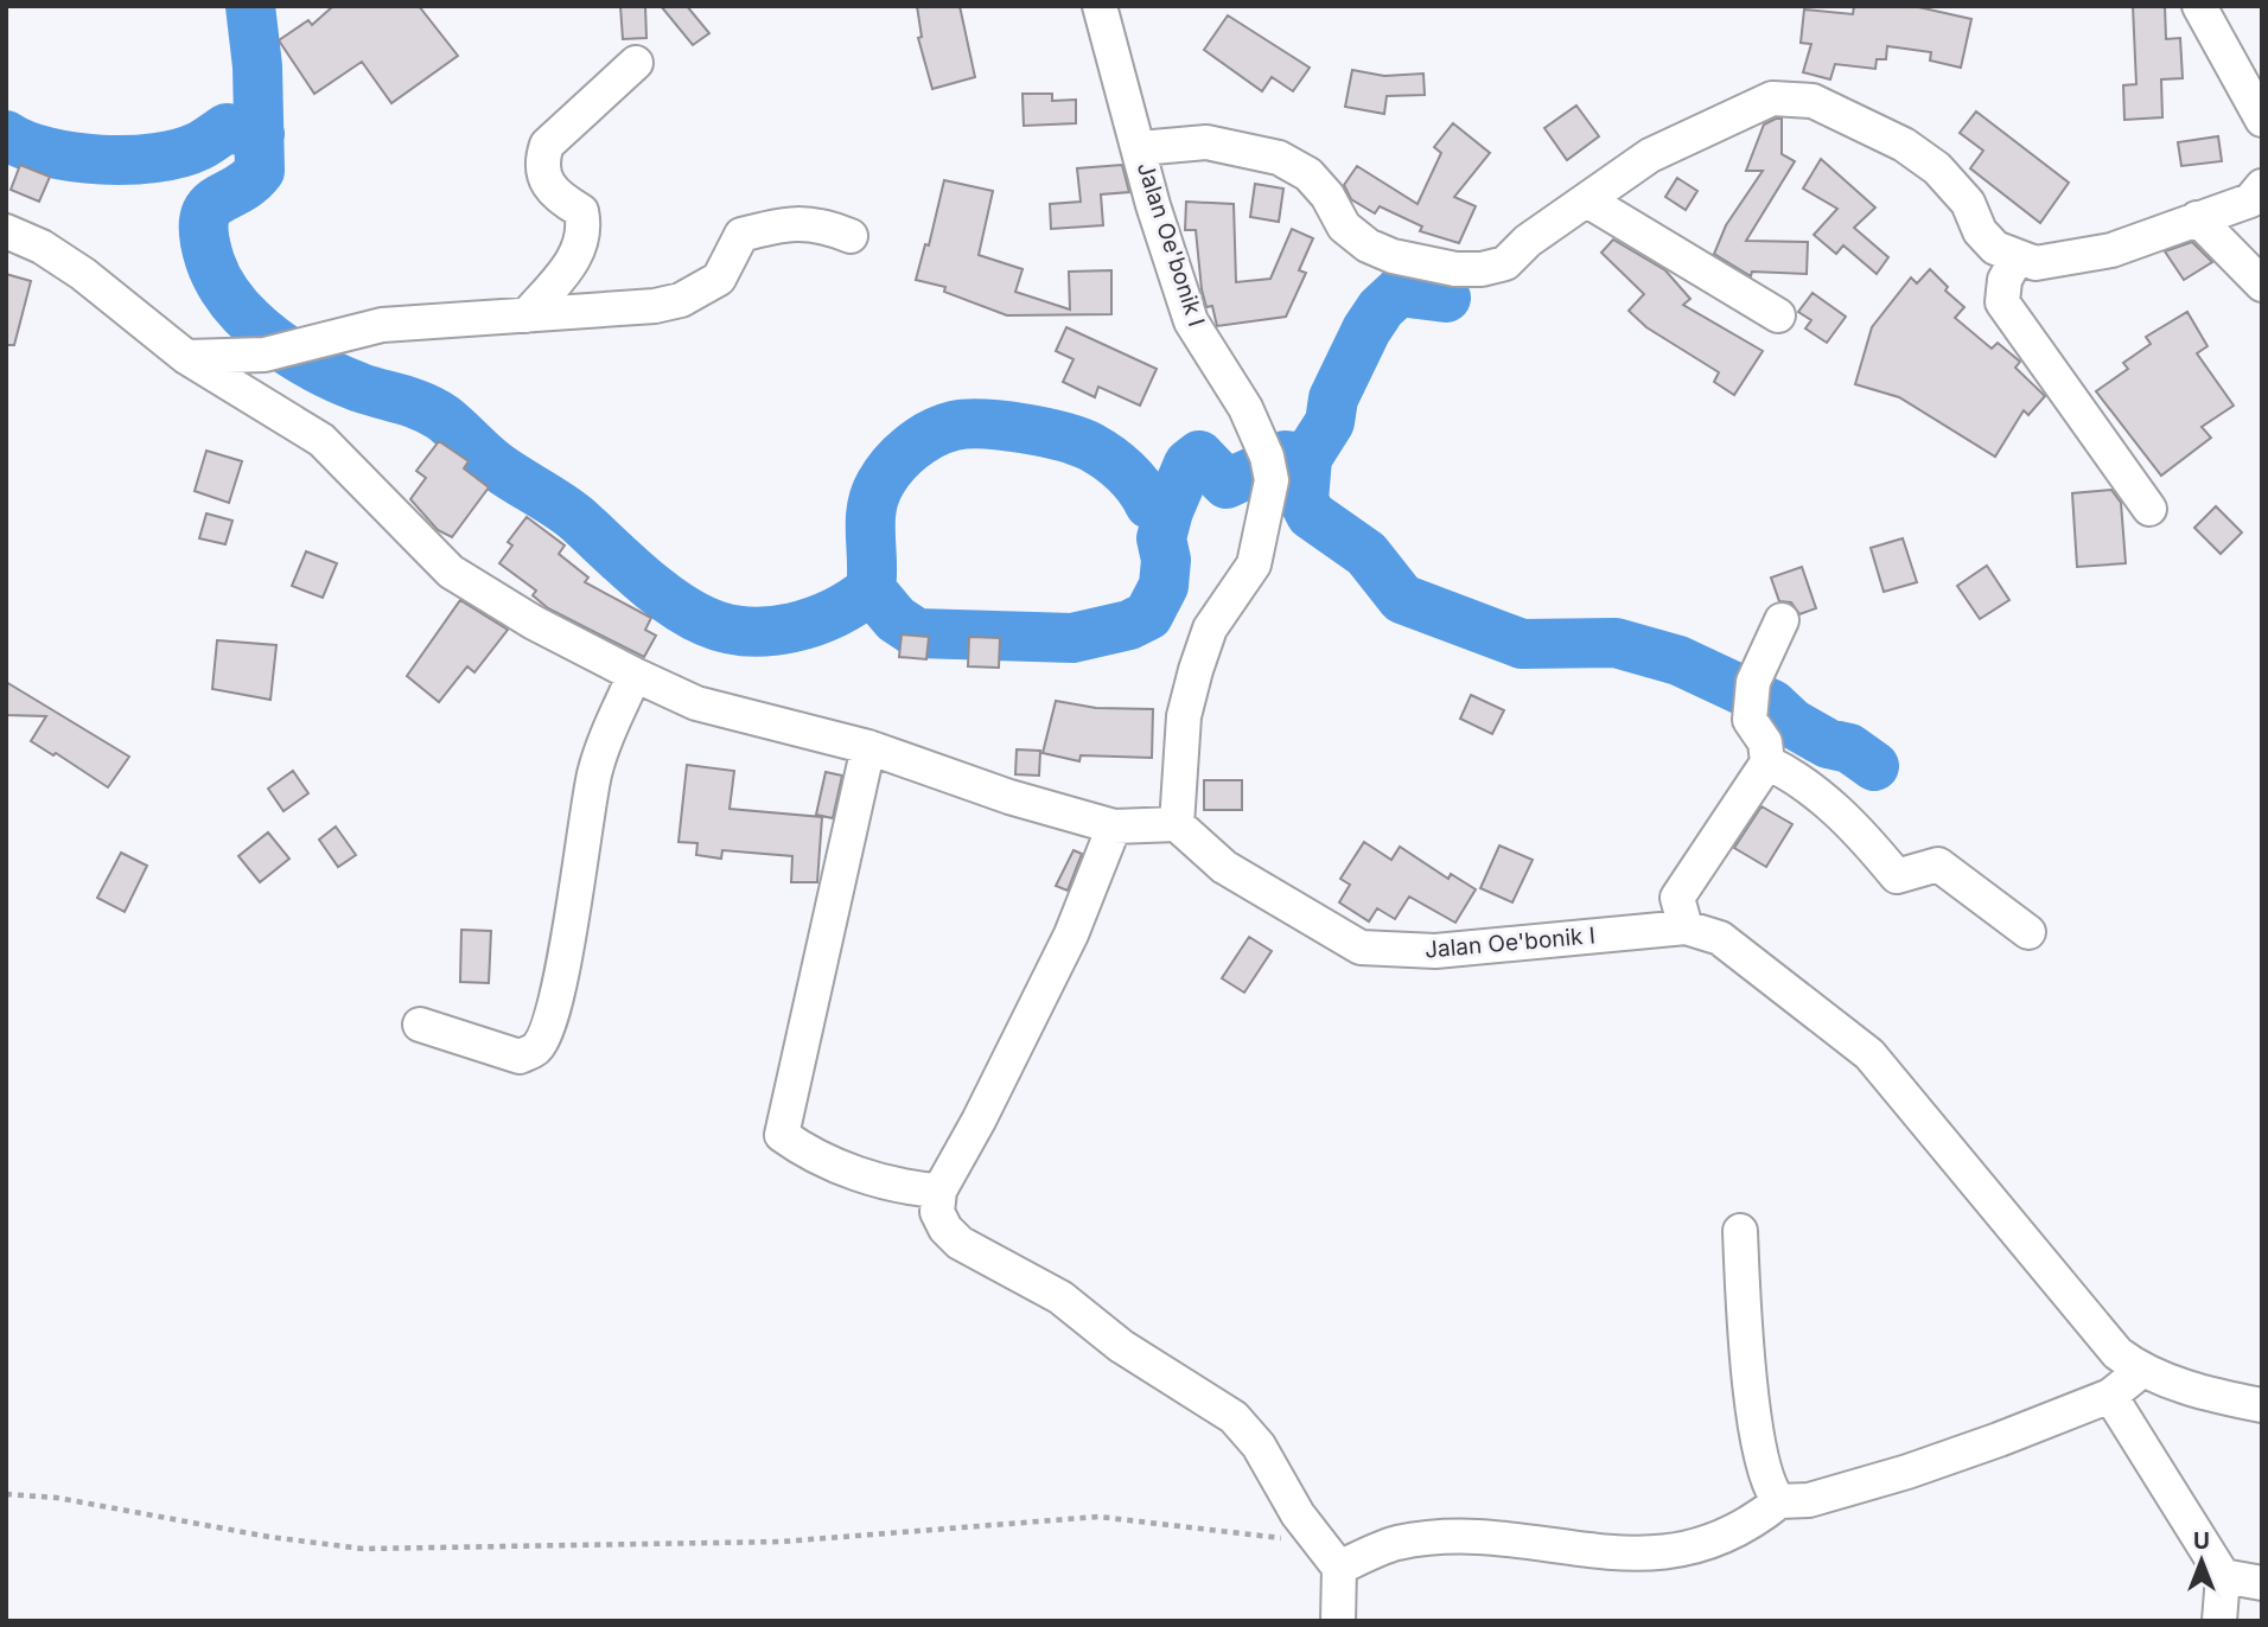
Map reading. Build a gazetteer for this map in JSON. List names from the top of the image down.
{
  "streets": {
    "street": ["Jalan Oe'bonik I"]
  },
  "north": "top"
}
